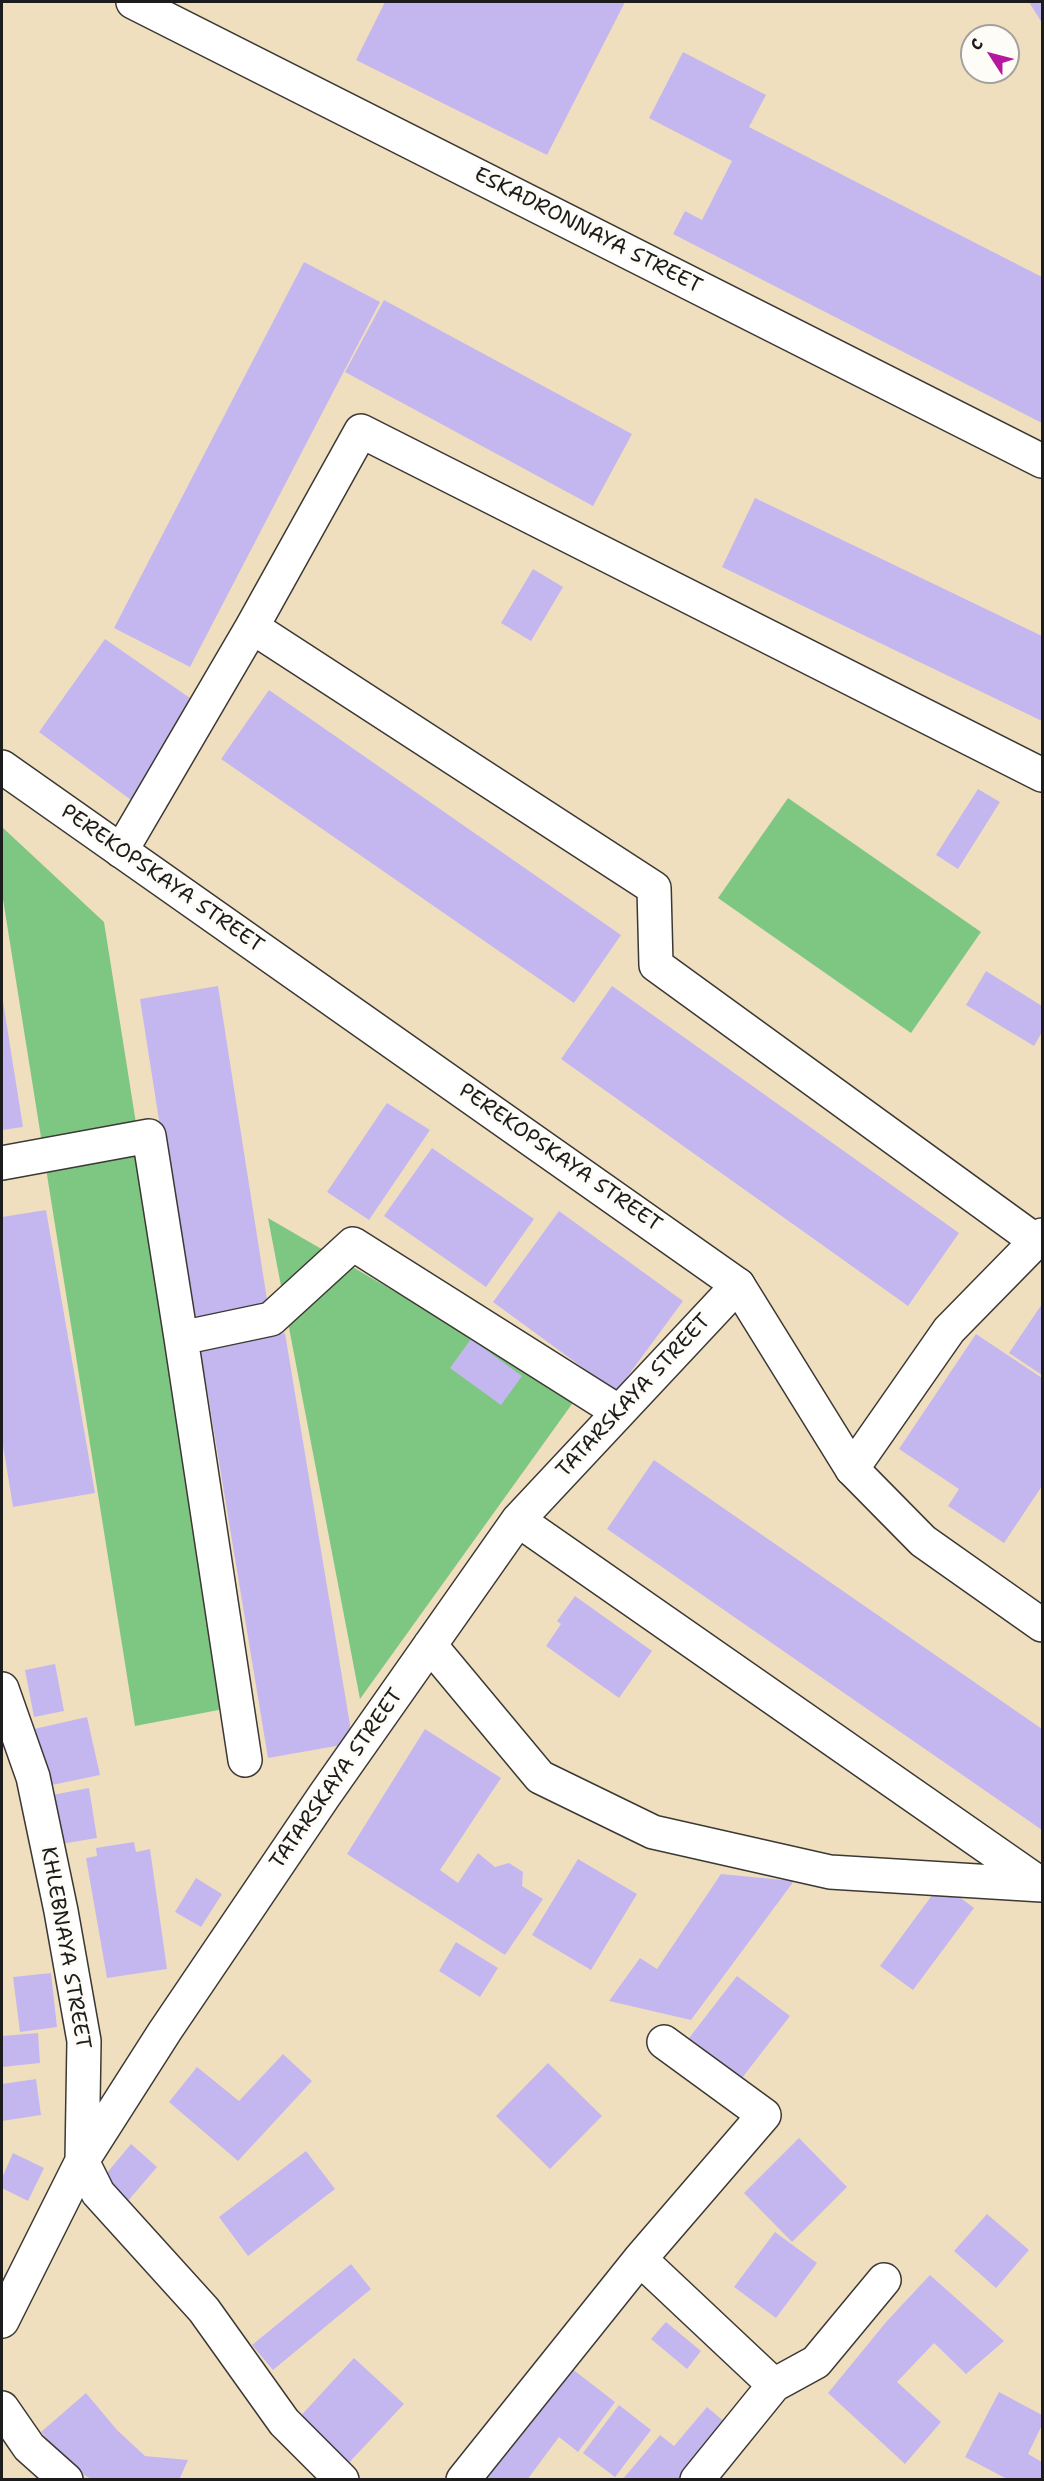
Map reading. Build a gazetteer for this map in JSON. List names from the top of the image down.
{
  "streets": {
    "street": [
      "ESKADRONNAYA STREET",
      "PEREKOPSKAYA STREET",
      "TATARSKAYA STREET",
      "KHLEBNAYA STREET"
    ]
  },
  "crossings": [
    ["PEREKOPSKAYA STREET", "TATARSKAYA STREET"],
    ["TATARSKAYA STREET", "KHLEBNAYA STREET"]
  ],
  "north": "top left"
}
